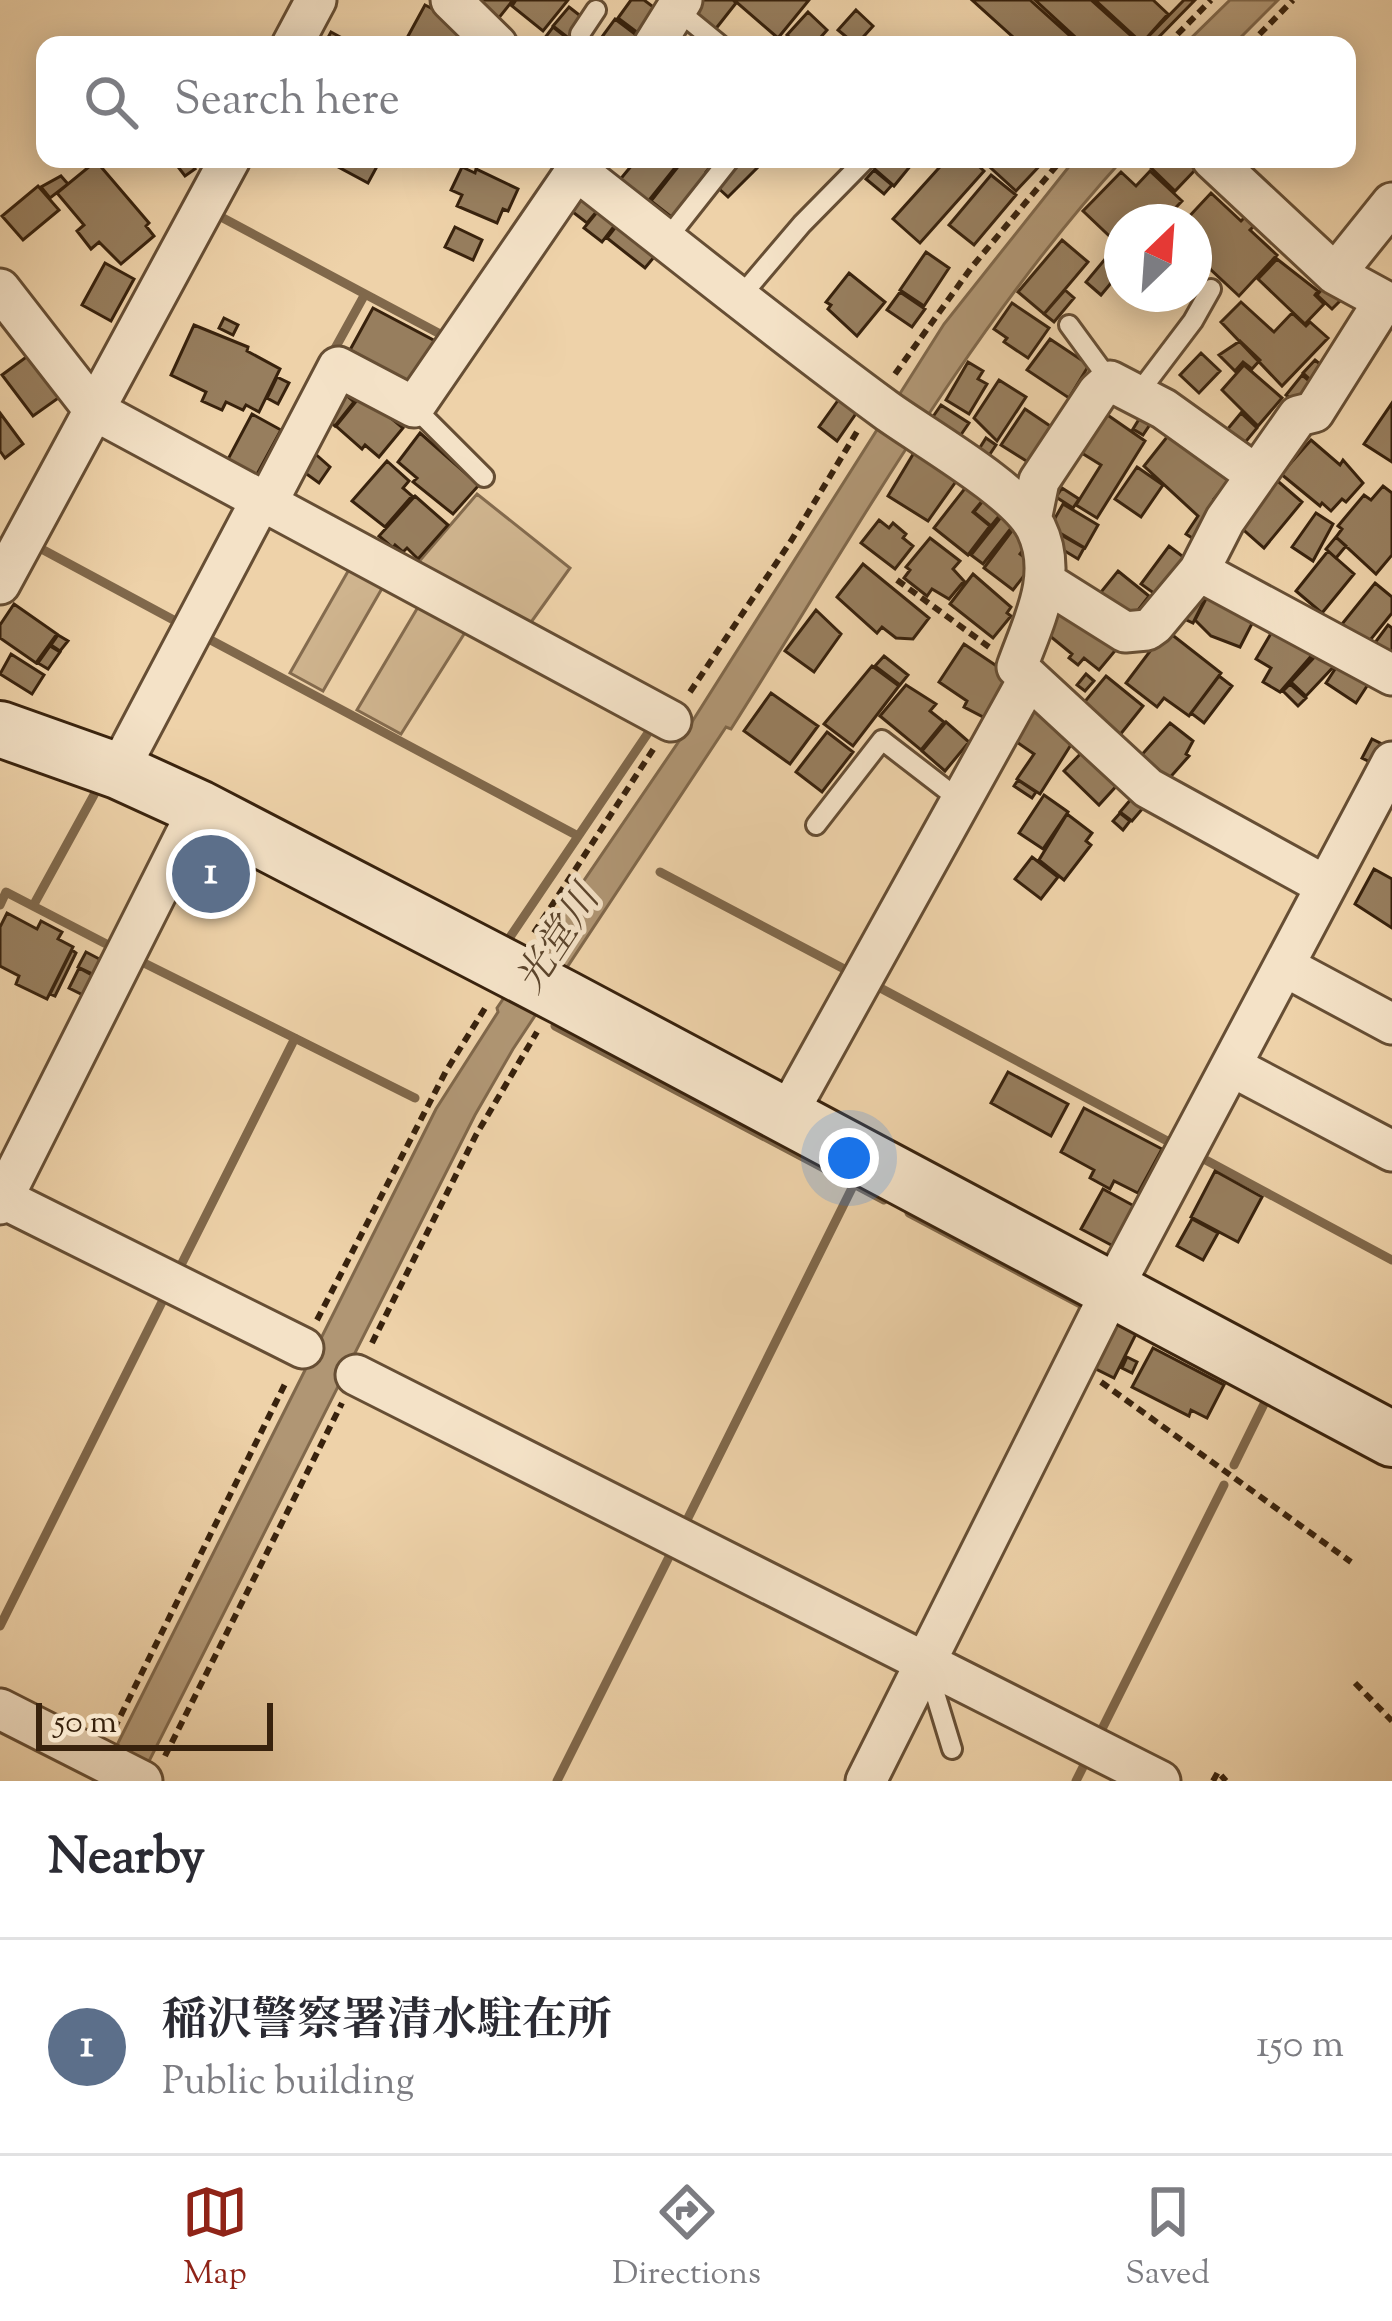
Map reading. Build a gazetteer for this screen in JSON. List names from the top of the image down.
{
  "water": ["光堂川"],
  "scale_bar": "50 m",
  "north": "top right",
  "page": {
    "search": "Search here",
    "pins": "1",
    "scale": "50 m",
    "heading": "Nearby",
    "list": [
      {
        "mark": "1",
        "name": "稲沢警察署清水駐在所",
        "note": "Public building",
        "value": "150 m"
      }
    ],
    "nav": ["Map", "Directions", "Saved"]
  }
}
